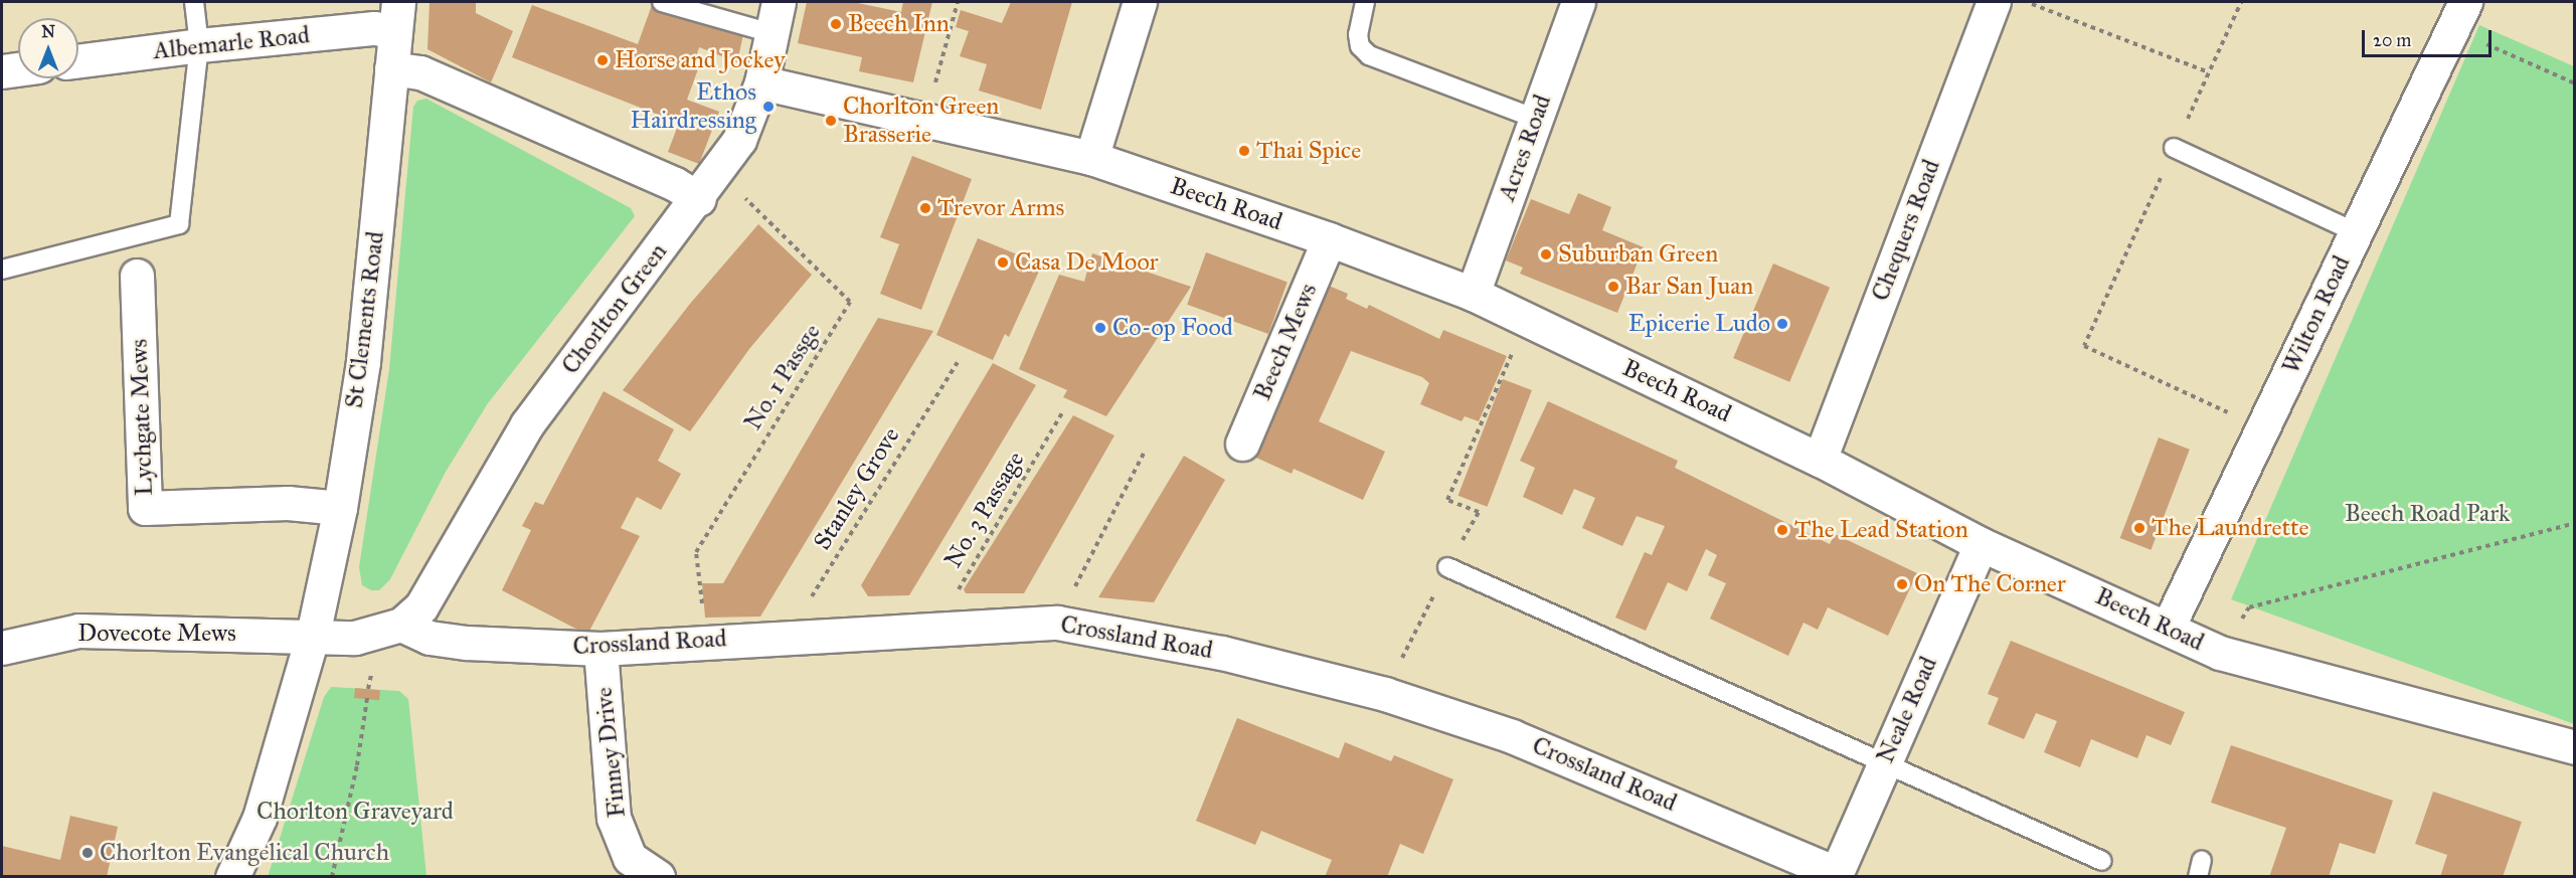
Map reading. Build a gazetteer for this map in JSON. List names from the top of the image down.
{
  "streets": {
    "street": [
      "Albemarle Road",
      "Acres Road",
      "Beech Road",
      "Chequers Road",
      "Chorlton Green",
      "Wilton Road",
      "St Clements Road",
      "Beech Mews",
      "Lychgate Mews",
      "Dovecote Mews",
      "Crossland Road",
      "Neale Road",
      "Finney Drive"
    ],
    "path": ["No. 1 Passge", "Stanley Grove", "No. 3 Passage"]
  },
  "crossings": [
    ["Albemarle Road", "St Clements Road"],
    ["Acres Road", "Beech Road"],
    ["Beech Road", "Chequers Road"],
    ["Beech Road", "Chorlton Green"],
    ["Beech Road", "Wilton Road"],
    ["Beech Road", "Beech Mews"],
    ["Beech Road", "Neale Road"],
    ["Chorlton Green", "St Clements Road"],
    ["Chorlton Green", "No. 1 Passge"],
    ["Chorlton Green", "Dovecote Mews"],
    ["Chorlton Green", "Crossland Road"],
    ["St Clements Road", "Lychgate Mews"],
    ["St Clements Road", "Dovecote Mews"],
    ["No. 1 Passge", "Crossland Road"],
    ["Stanley Grove", "Crossland Road"],
    ["No. 3 Passage", "Crossland Road"],
    ["Crossland Road", "Neale Road"],
    ["Crossland Road", "Finney Drive"]
  ],
  "parks": ["Beech Road Park", "Chorlton Graveyard"],
  "places": [
    "Beech Inn",
    "Horse and Jockey",
    "Ethos Hairdressing",
    "Chorlton Green Brasserie",
    "Thai Spice",
    "Trevor Arms",
    "Suburban Green",
    "Casa De Moor",
    "Bar San Juan",
    "Epicerie Ludo",
    "Co-op Food",
    "The Laundrette",
    "The Lead Station",
    "On The Corner",
    "Chorlton Evangelical Church"
  ],
  "scale_bar": "20 m",
  "north": "top"
}
